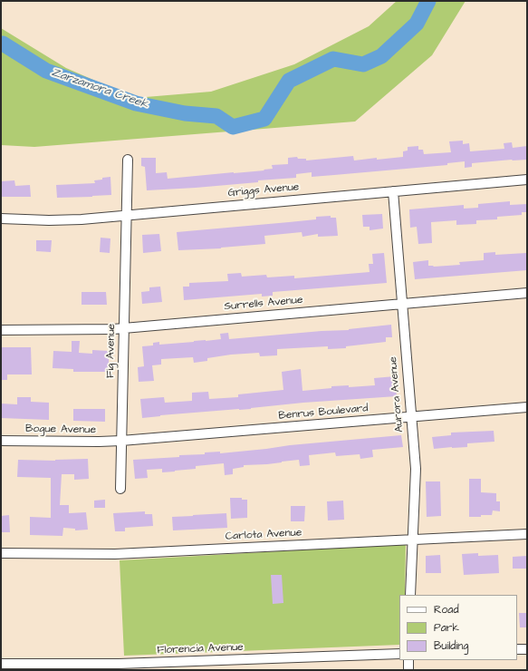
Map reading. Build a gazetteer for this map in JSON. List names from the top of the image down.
{
  "streets": {
    "street": [
      "Griggs Avenue",
      "Surrells Avenue",
      "Fig Avenue",
      "Aurora Avenue",
      "Benrus Boulevard",
      "Bogue Avenue",
      "Carlota Avenue",
      "Florencia Avenue"
    ]
  },
  "crossings": [
    ["Griggs Avenue", "Fig Avenue"],
    ["Griggs Avenue", "Aurora Avenue"],
    ["Surrells Avenue", "Fig Avenue"],
    ["Surrells Avenue", "Aurora Avenue"],
    ["Fig Avenue", "Benrus Boulevard"],
    ["Fig Avenue", "Bogue Avenue"],
    ["Aurora Avenue", "Benrus Boulevard"],
    ["Aurora Avenue", "Carlota Avenue"],
    ["Benrus Boulevard", "Bogue Avenue"]
  ],
  "water": ["Zarzamora Creek"],
  "legend": ["Road", "Park", "Building"]
}
